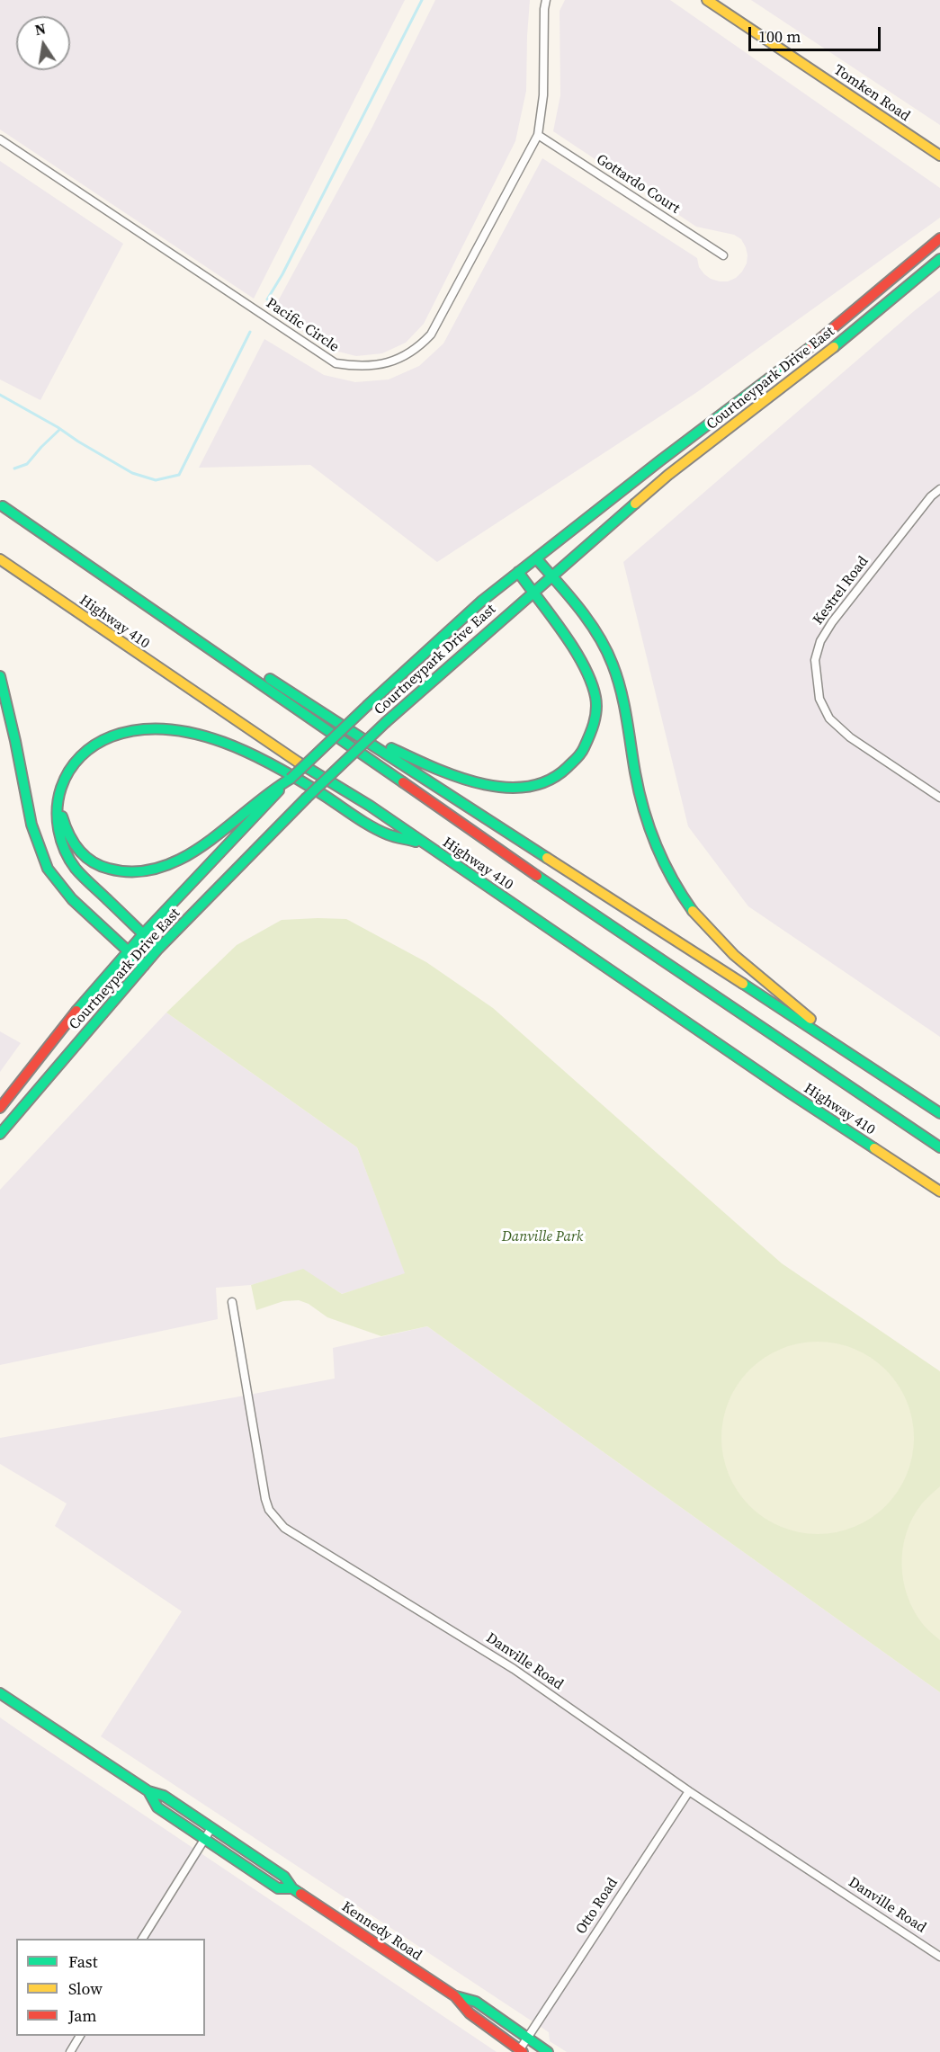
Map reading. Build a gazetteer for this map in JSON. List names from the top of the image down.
{
  "streets": {
    "main road": [
      "Tomken Road",
      "Courtneypark Drive East",
      "Highway 410",
      "Kennedy Road"
    ],
    "street": [
      "Gottardo Court",
      "Pacific Circle",
      "Kestrel Road",
      "Danville Road",
      "Otto Road"
    ]
  },
  "crossings": [
    ["Gottardo Court", "Pacific Circle"],
    ["Danville Road", "Otto Road"],
    ["Otto Road", "Kennedy Road"]
  ],
  "parks": ["Danville Park"],
  "legend": ["Fast", "Slow", "Jam"],
  "scale_bar": "100 m",
  "north": "top"
}
